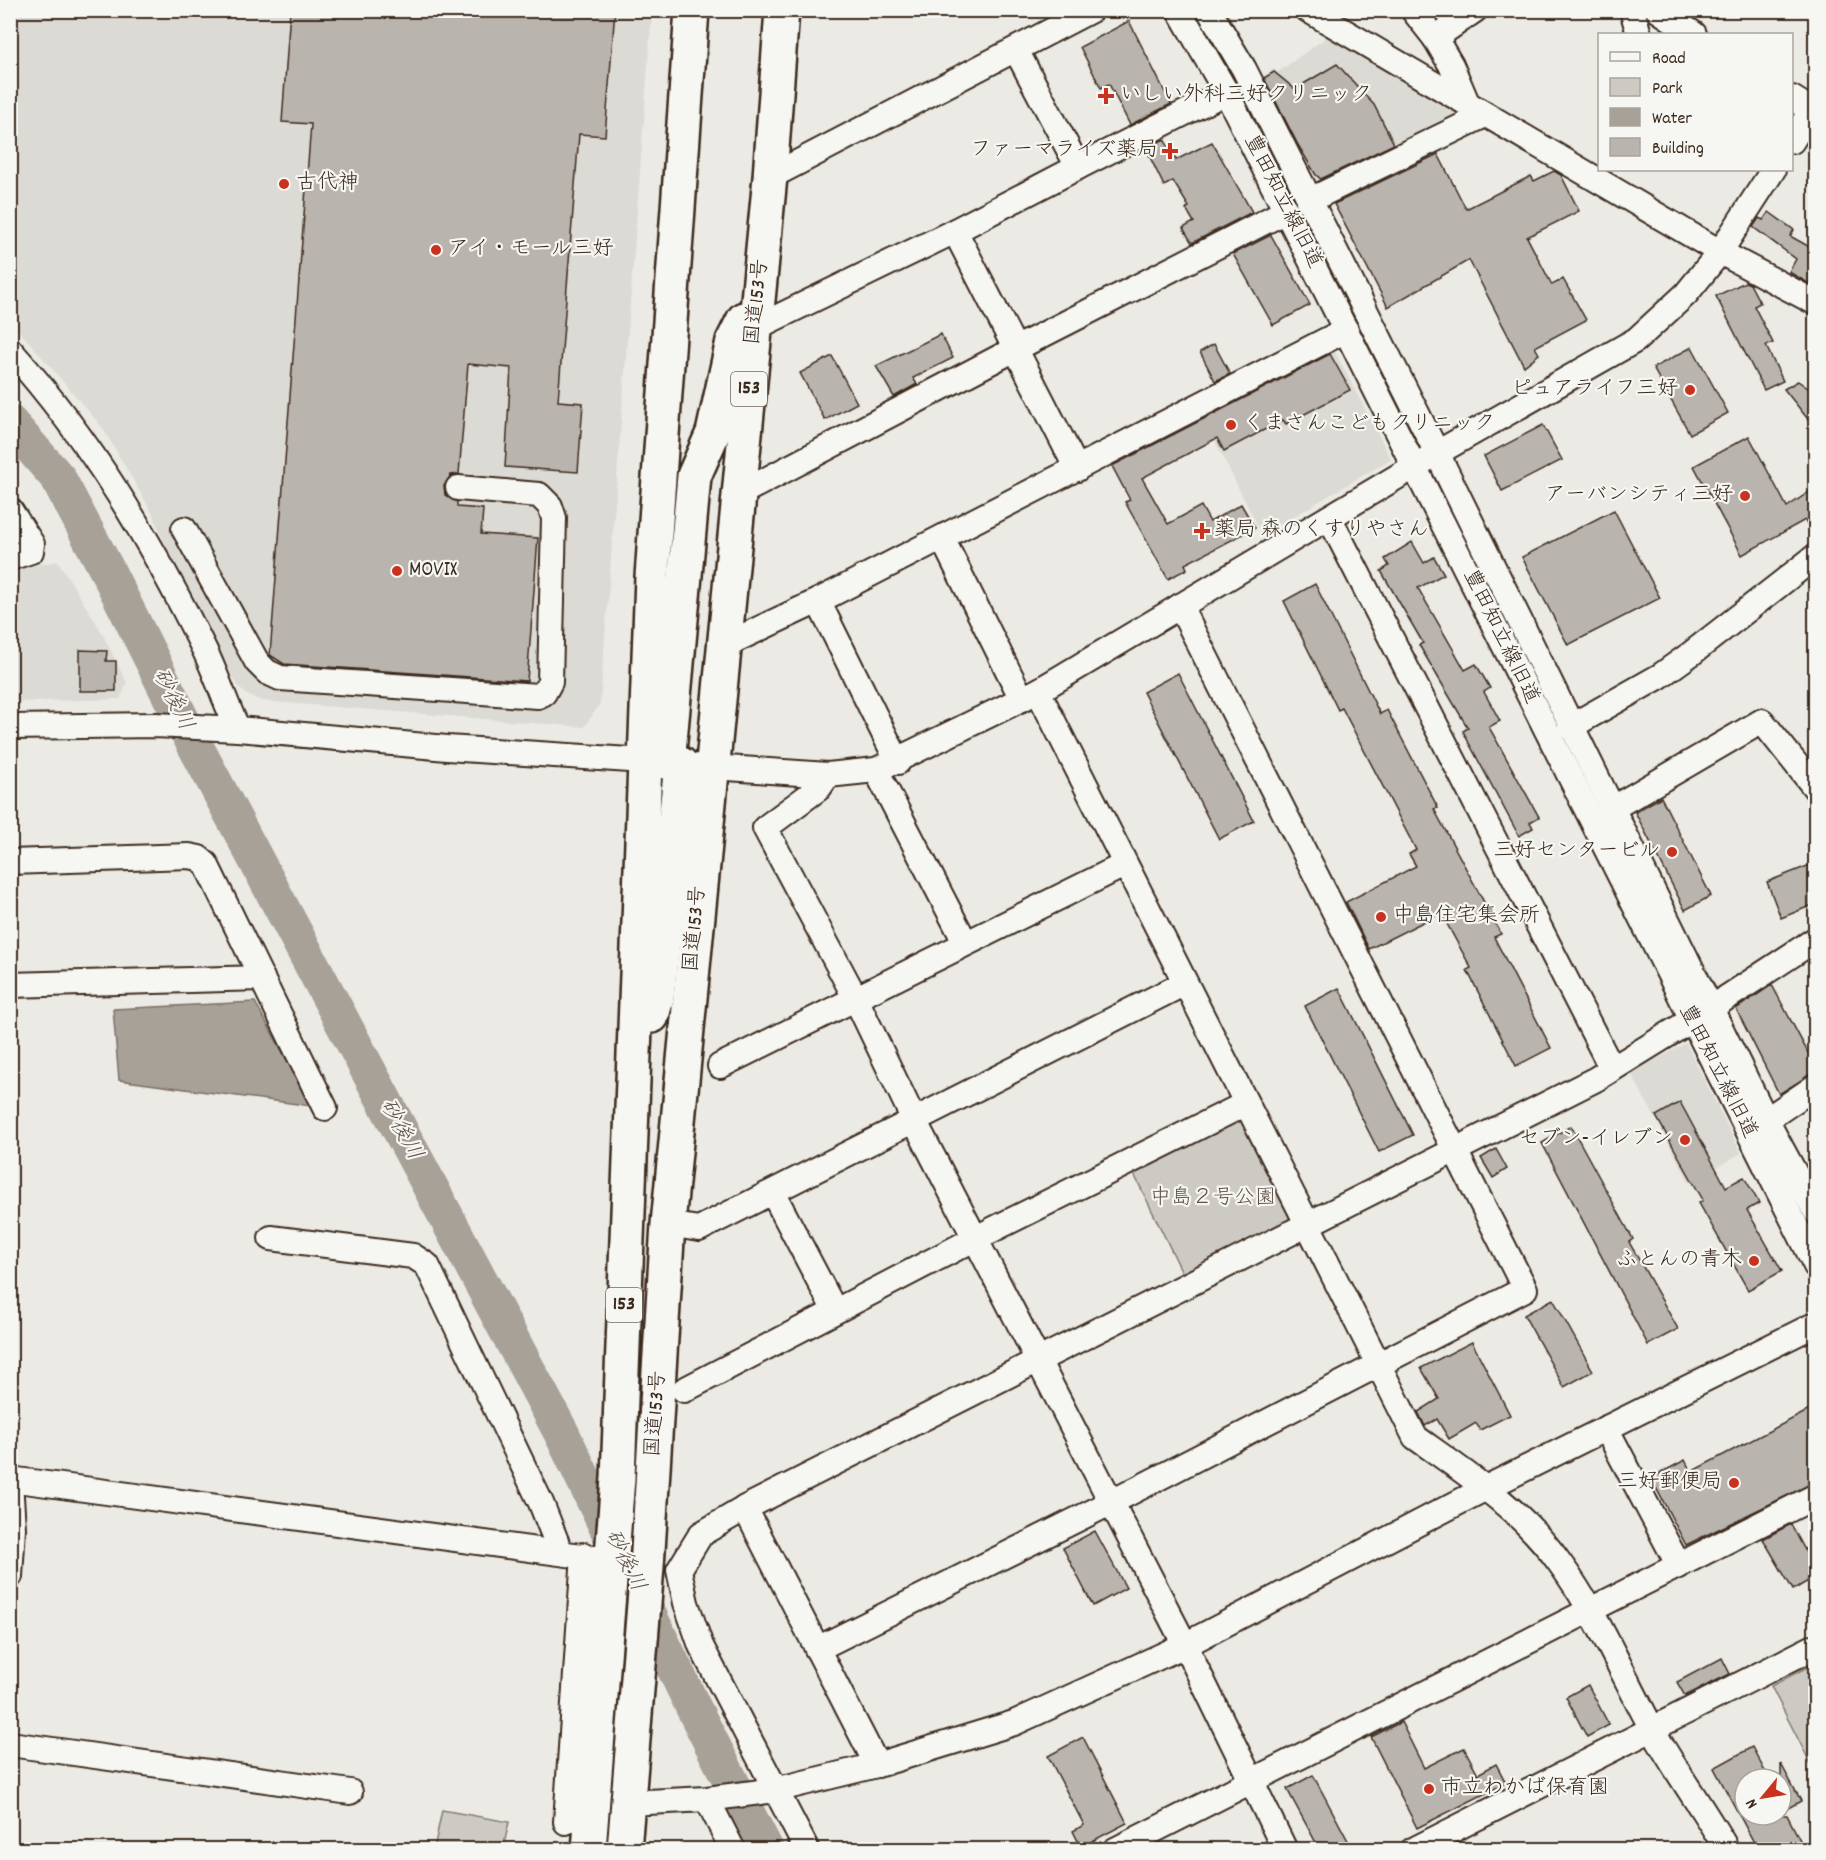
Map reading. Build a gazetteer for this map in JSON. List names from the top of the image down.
{
  "streets": {
    "highway": ["国道153号", "153"],
    "street": ["豊田知立線旧道"]
  },
  "crossings": [
    ["国道153号", "153"]
  ],
  "water": ["砂後川"],
  "parks": ["中島２号公園"],
  "places": {
    "health": ["いしい外科三好クリニック", "ファーマライズ薬局", "薬局 森のくすりやさん"],
    "other": [
      "古代神",
      "アイ・モール三好",
      "ピュアライフ三好",
      "くまさんこどもクリニック",
      "アーバンシティ三好",
      "MOVIX",
      "三好センタービル",
      "中島住宅集会所",
      "セブン-イレブン",
      "ふとんの青木",
      "三好郵便局",
      "市立わかば保育園"
    ]
  },
  "legend": [
    "Road",
    "Park",
    "Water",
    "Building"
  ],
  "north": "bottom left"
}
